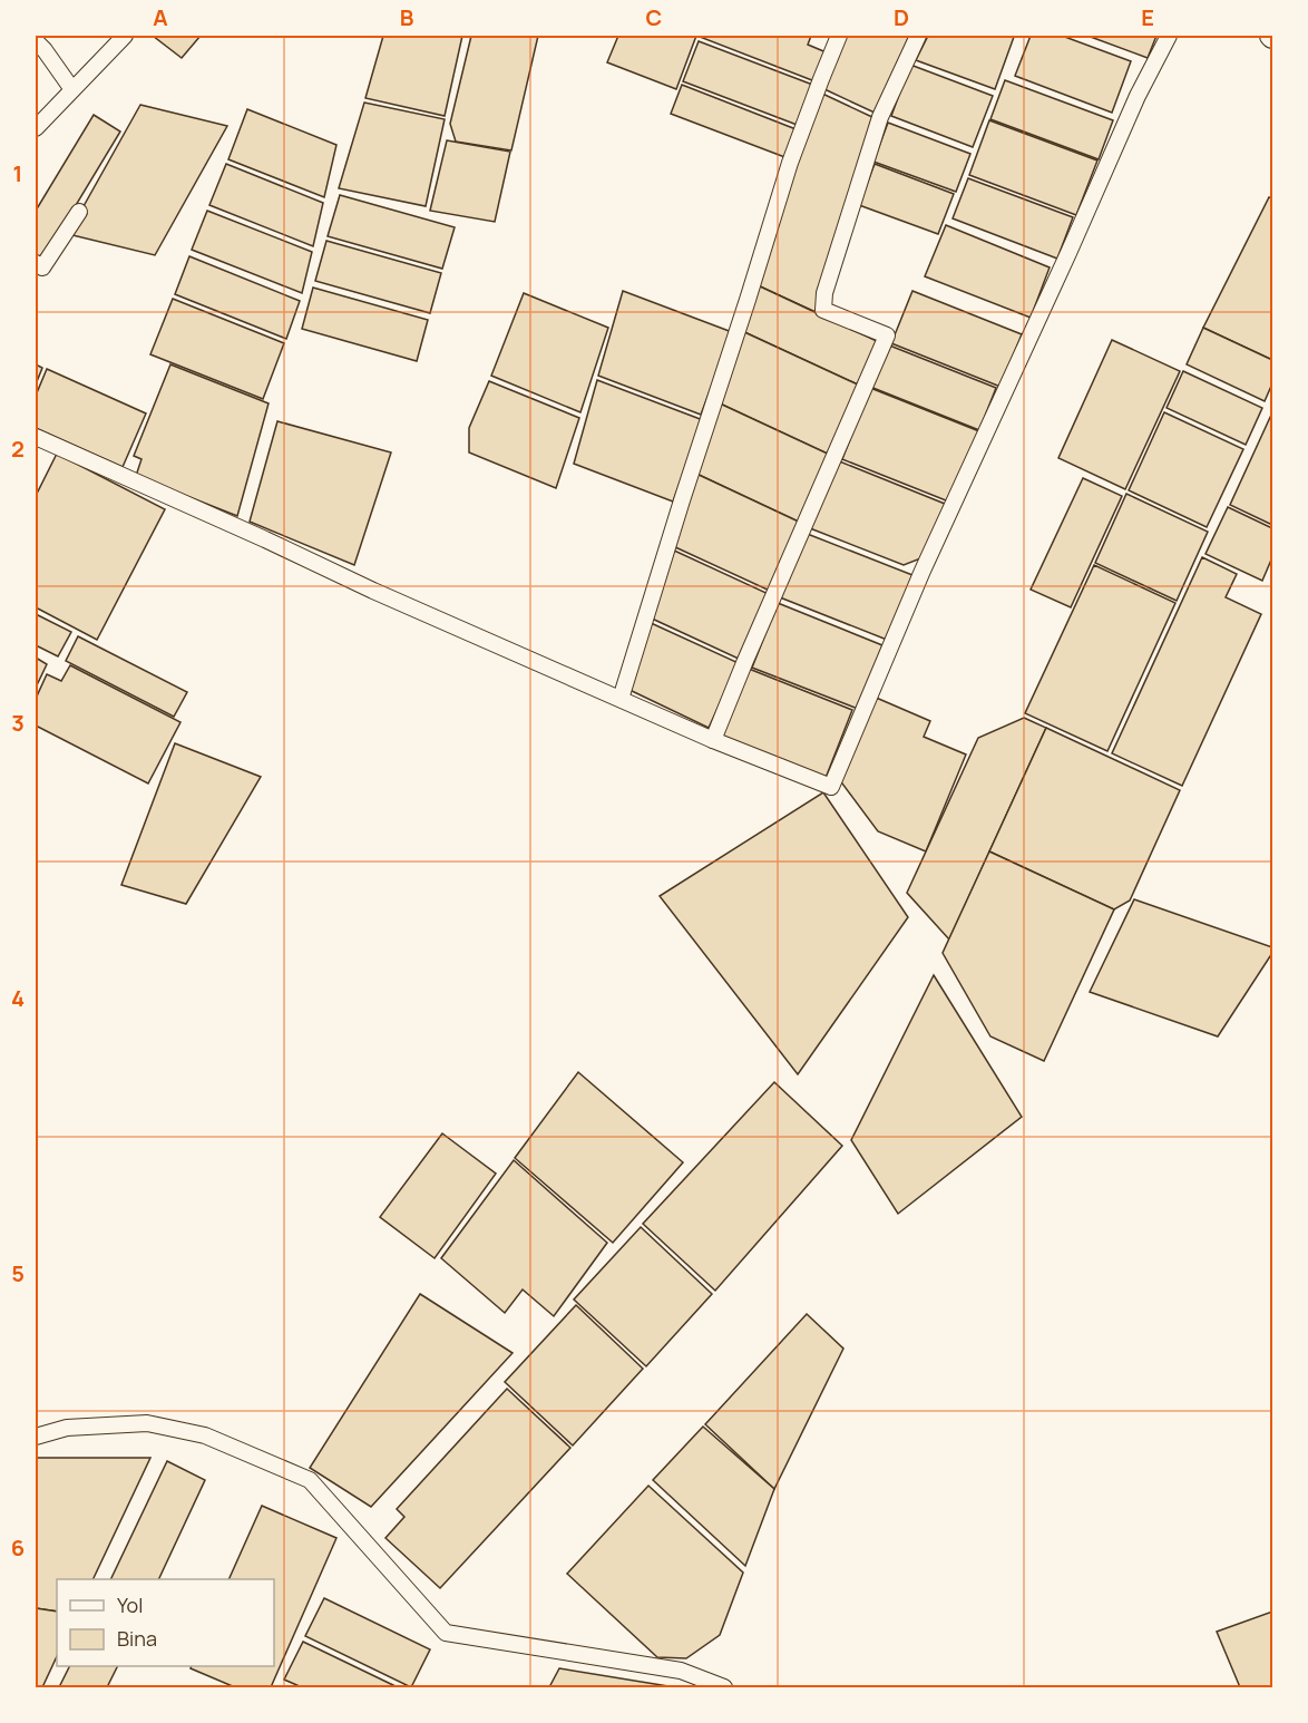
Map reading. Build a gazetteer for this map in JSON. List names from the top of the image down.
{
  "legend": ["Yol", "Bina"],
  "grid": {
    "columns": [
      "A",
      "B",
      "C",
      "D",
      "E"
    ],
    "rows": [
      "1",
      "2",
      "3",
      "4",
      "5",
      "6"
    ]
  }
}
